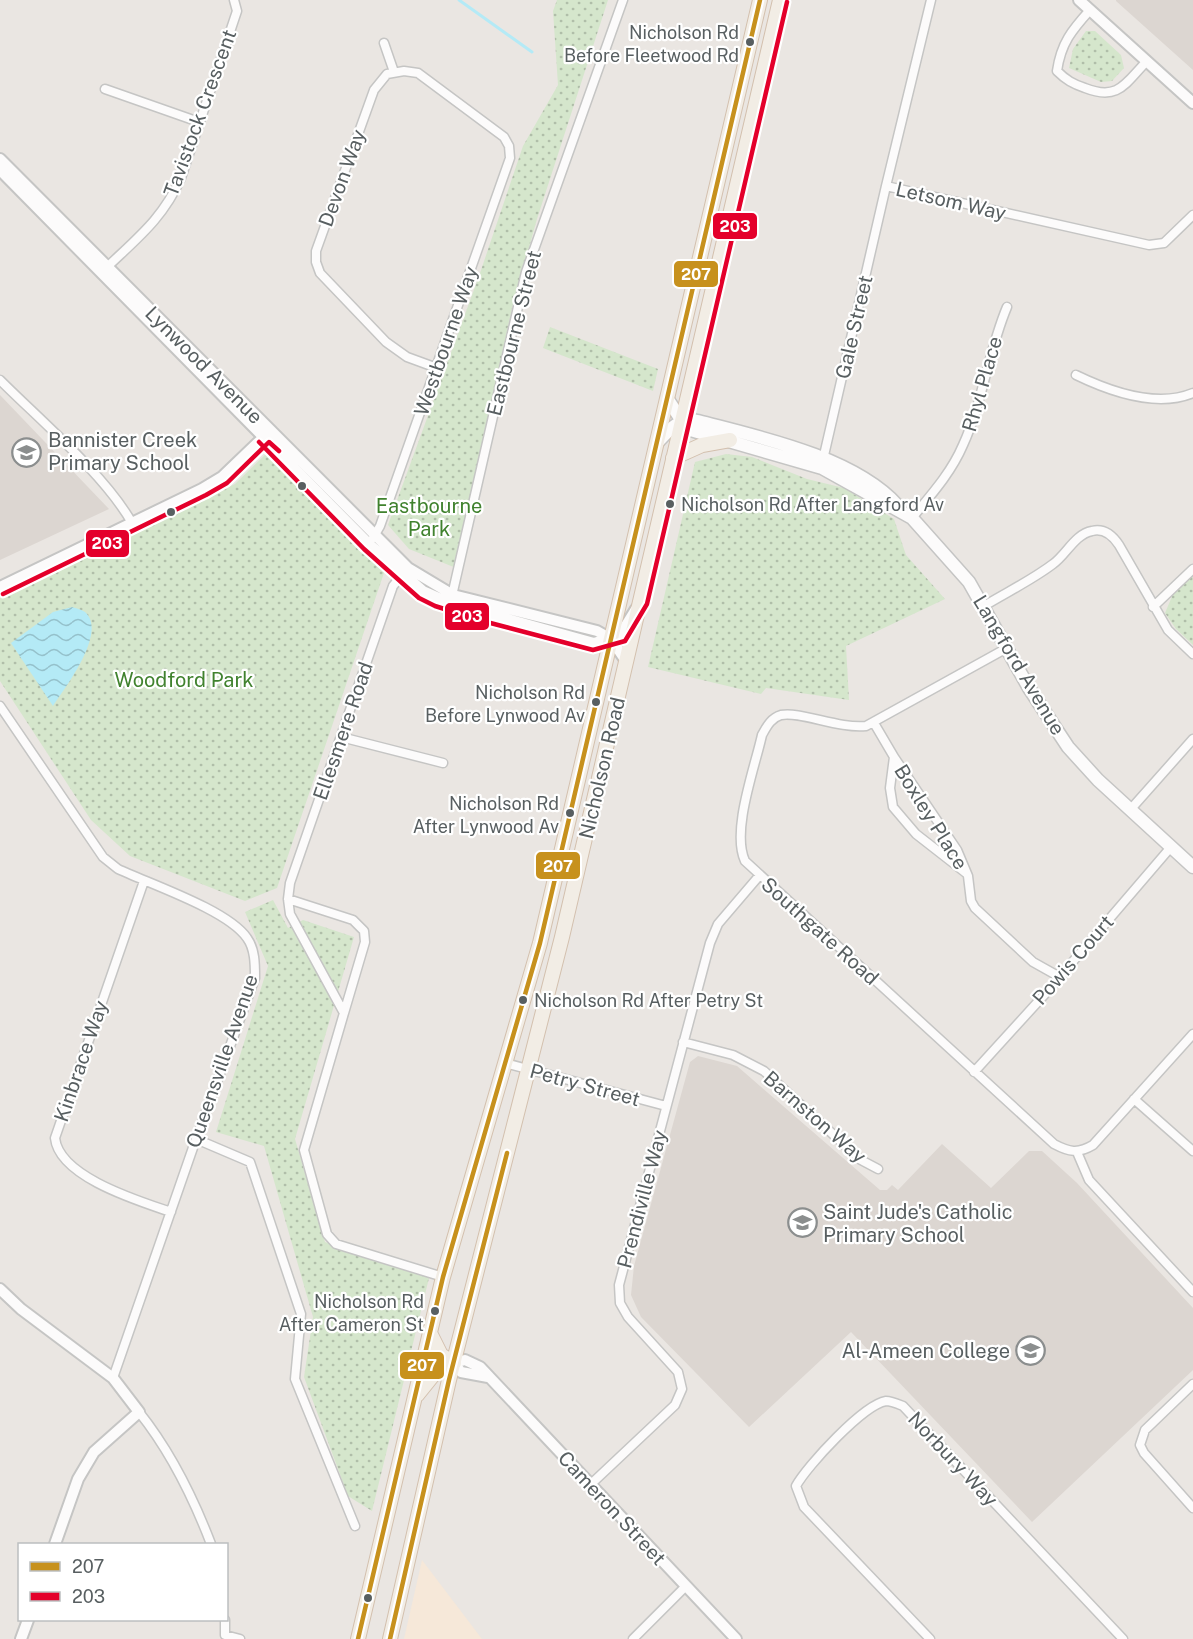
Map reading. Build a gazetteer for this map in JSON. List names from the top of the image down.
{
  "streets": {
    "main road": ["Langford Avenue", "Nicholson Road"],
    "street": [
      "Tavistock Crescent",
      "Devon Way",
      "Letsom Way",
      "Gale Street",
      "Eastbourne Street",
      "Westbourne Way",
      "Lynwood Avenue",
      "Rhyl Place",
      "Ellesmere Road",
      "Boxley Place",
      "Southgate Road",
      "Powis Court",
      "Kinbrace Way",
      "Queensville Avenue",
      "Petry Street",
      "Barnston Way",
      "Prendiville Way",
      "Norbury Way",
      "Cameron Street"
    ]
  },
  "crossings": [
    ["Tavistock Crescent", "Lynwood Avenue"],
    ["Devon Way", "Westbourne Way"],
    ["Letsom Way", "Gale Street"],
    ["Gale Street", "Langford Avenue"],
    ["Eastbourne Street", "Lynwood Avenue"],
    ["Westbourne Way", "Lynwood Avenue"],
    ["Lynwood Avenue", "Ellesmere Road"],
    ["Lynwood Avenue", "Nicholson Road"],
    ["Rhyl Place", "Langford Avenue"],
    ["Langford Avenue", "Nicholson Road"],
    ["Langford Avenue", "Southgate Road"],
    ["Langford Avenue", "Powis Court"],
    ["Nicholson Road", "Petry Street"],
    ["Nicholson Road", "Cameron Street"],
    ["Boxley Place", "Southgate Road"],
    ["Boxley Place", "Powis Court"],
    ["Southgate Road", "Powis Court"],
    ["Southgate Road", "Prendiville Way"],
    ["Kinbrace Way", "Queensville Avenue"],
    ["Petry Street", "Prendiville Way"],
    ["Barnston Way", "Prendiville Way"],
    ["Prendiville Way", "Cameron Street"]
  ],
  "parks": ["Eastbourne Park", "Woodford Park"],
  "places": {
    "other": [
      "Nicholson Rd Before Fleetwood Rd",
      "Nicholson Rd After Langford Av",
      "Nicholson Rd Before Lynwood Av",
      "Nicholson Rd After Lynwood Av",
      "Nicholson Rd After Petry St",
      "Nicholson Rd After Cameron St"
    ],
    "school or university": ["Bannister Creek Primary School", "Saint Jude's Catholic Primary School", "Al-Ameen College"]
  },
  "lines": ["transit line 207", "transit line 203"],
  "legend": ["207", "203"]
}
